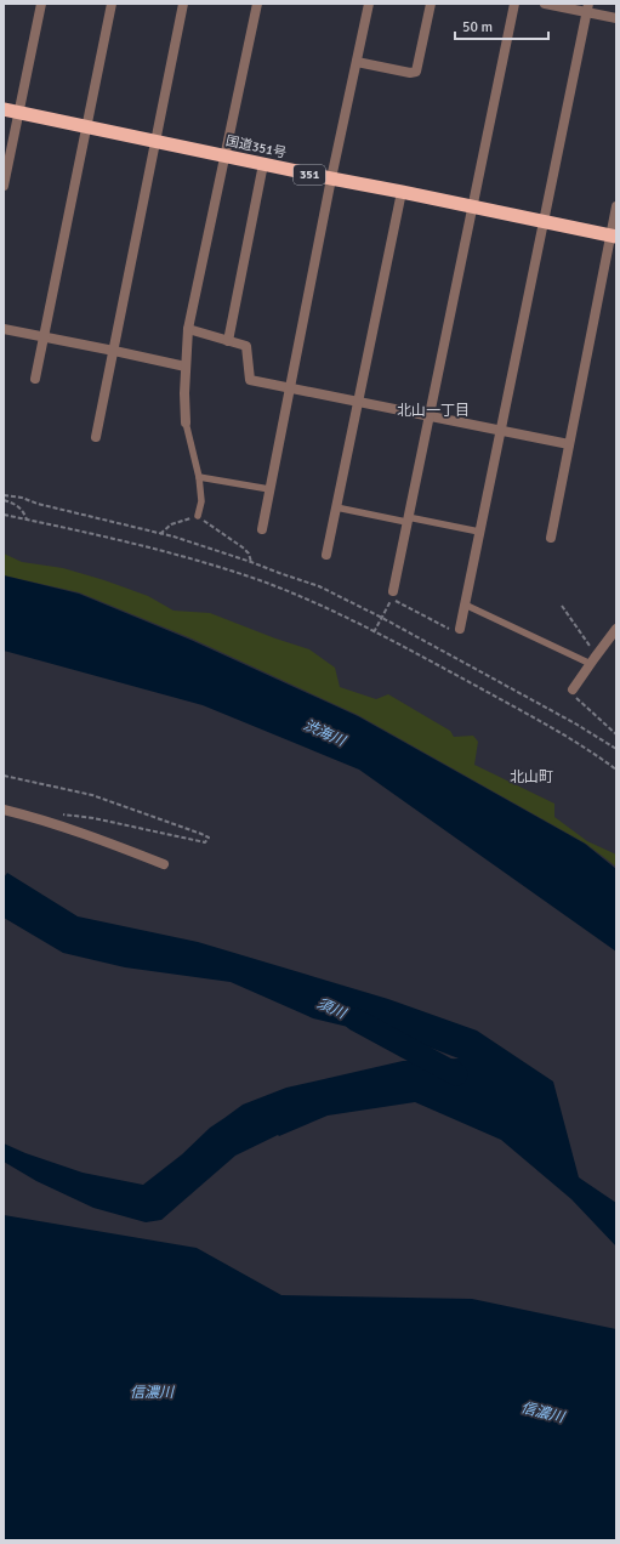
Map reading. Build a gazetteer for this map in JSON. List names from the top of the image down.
{
  "streets": {
    "highway": ["国道351号", "351"]
  },
  "districts": ["北山一丁目", "北山町"],
  "water": ["渋海川", "須川", "信濃川"],
  "scale_bar": "50 m"
}
